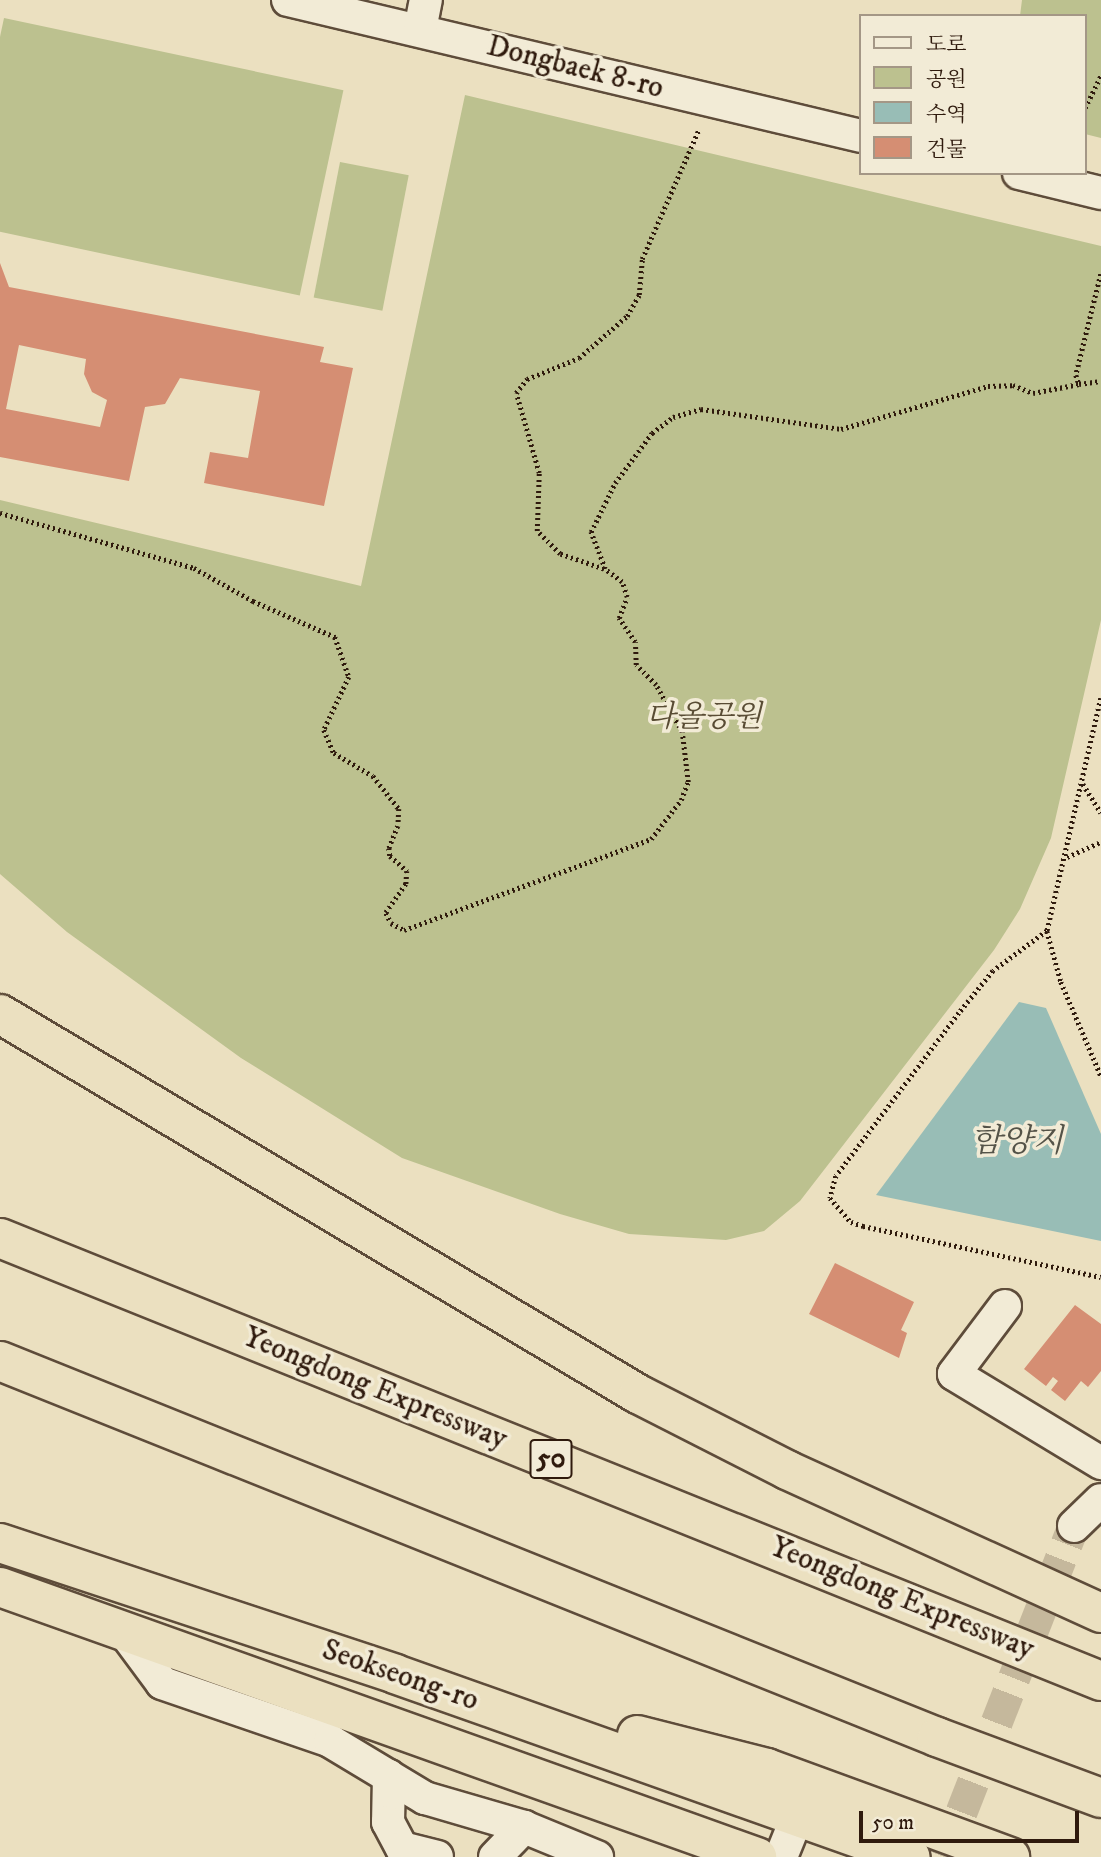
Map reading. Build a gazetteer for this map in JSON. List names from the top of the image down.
{
  "streets": {
    "highway": ["Yeongdong Expressway", "50", "Seokseong-ro"],
    "street": ["Dongbaek 8-ro"]
  },
  "water": ["함양지"],
  "parks": ["다올공원"],
  "legend": [
    "도로",
    "공원",
    "수역",
    "건물"
  ],
  "scale_bar": "50 m"
}
